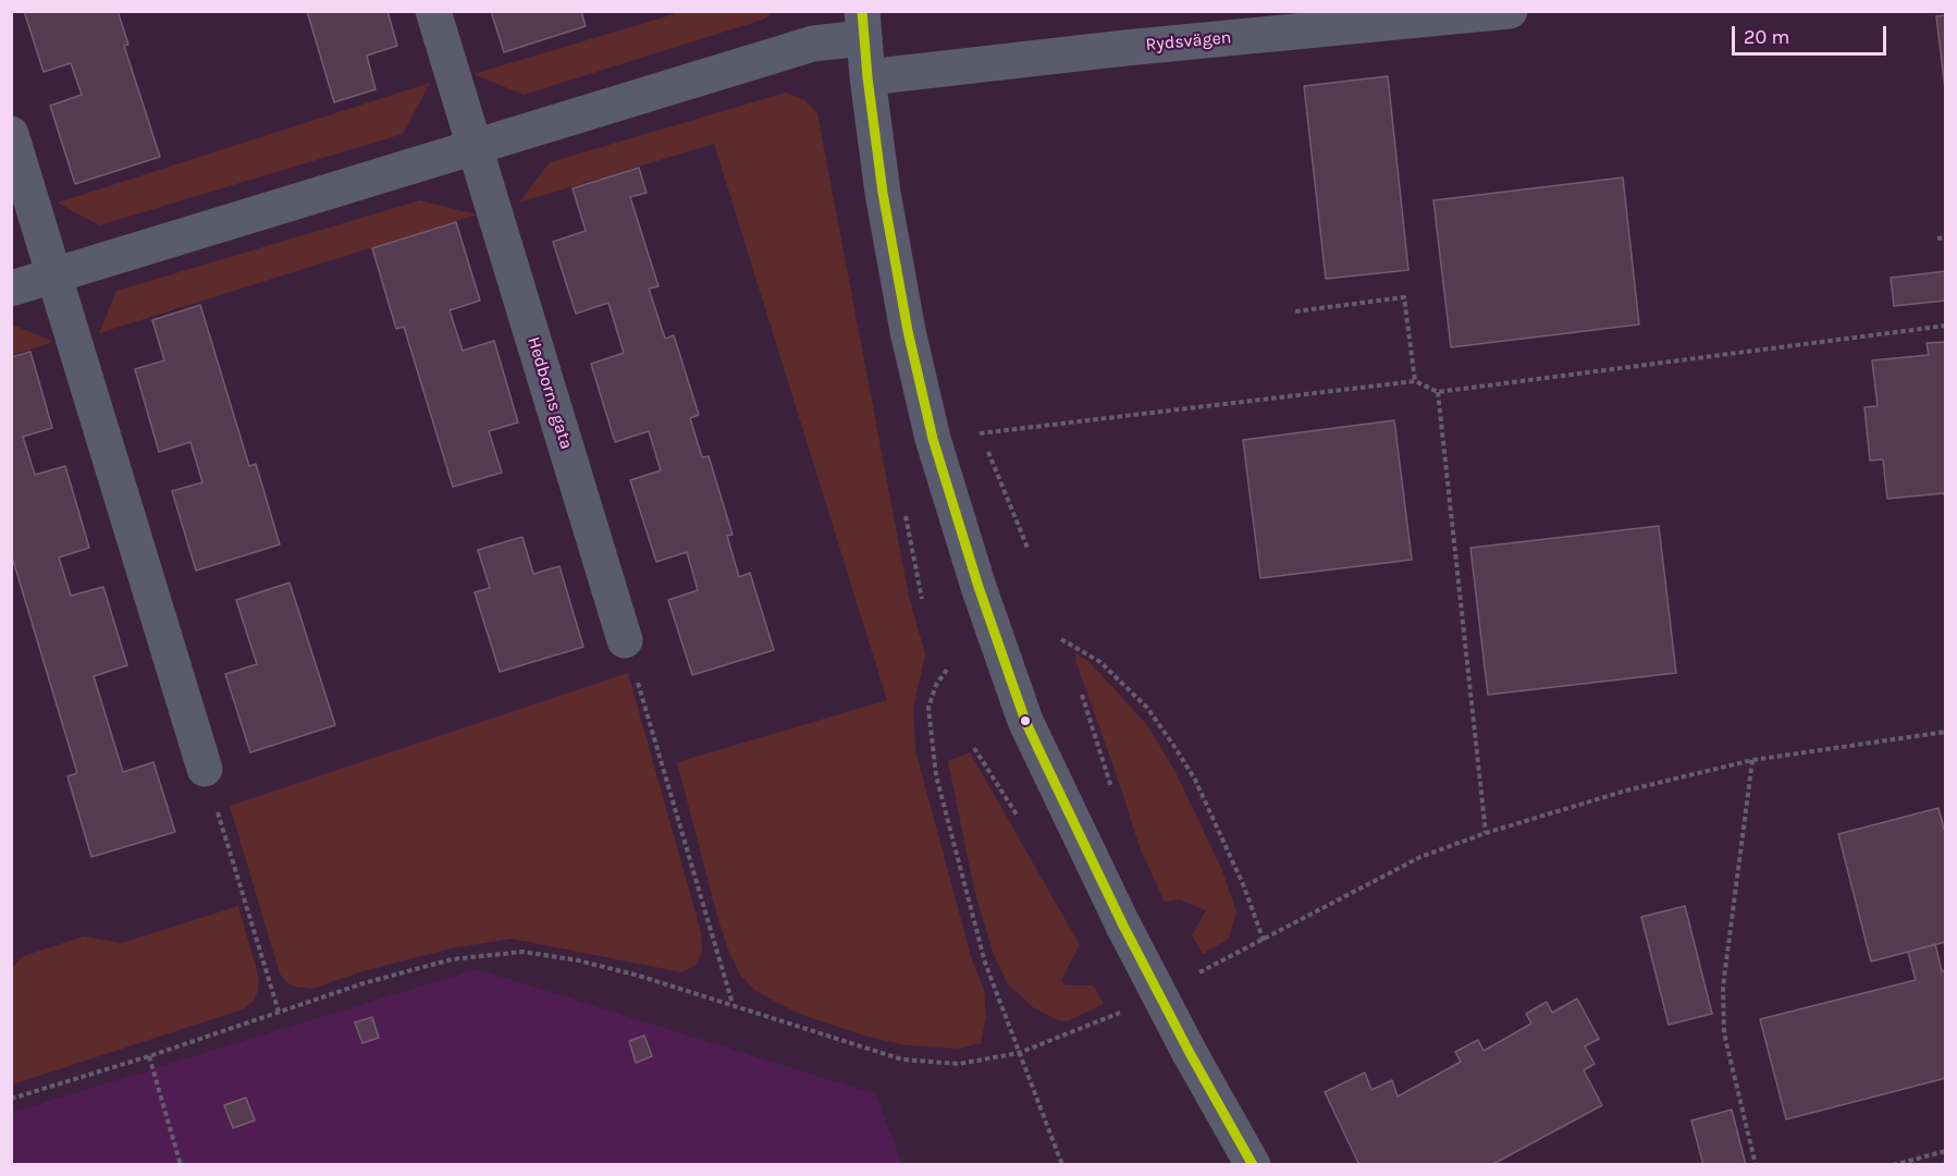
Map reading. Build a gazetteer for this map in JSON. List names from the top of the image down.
{
  "streets": {
    "street": ["Rydsvägen", "Hedborns gata"]
  },
  "scale_bar": "20 m"
}
